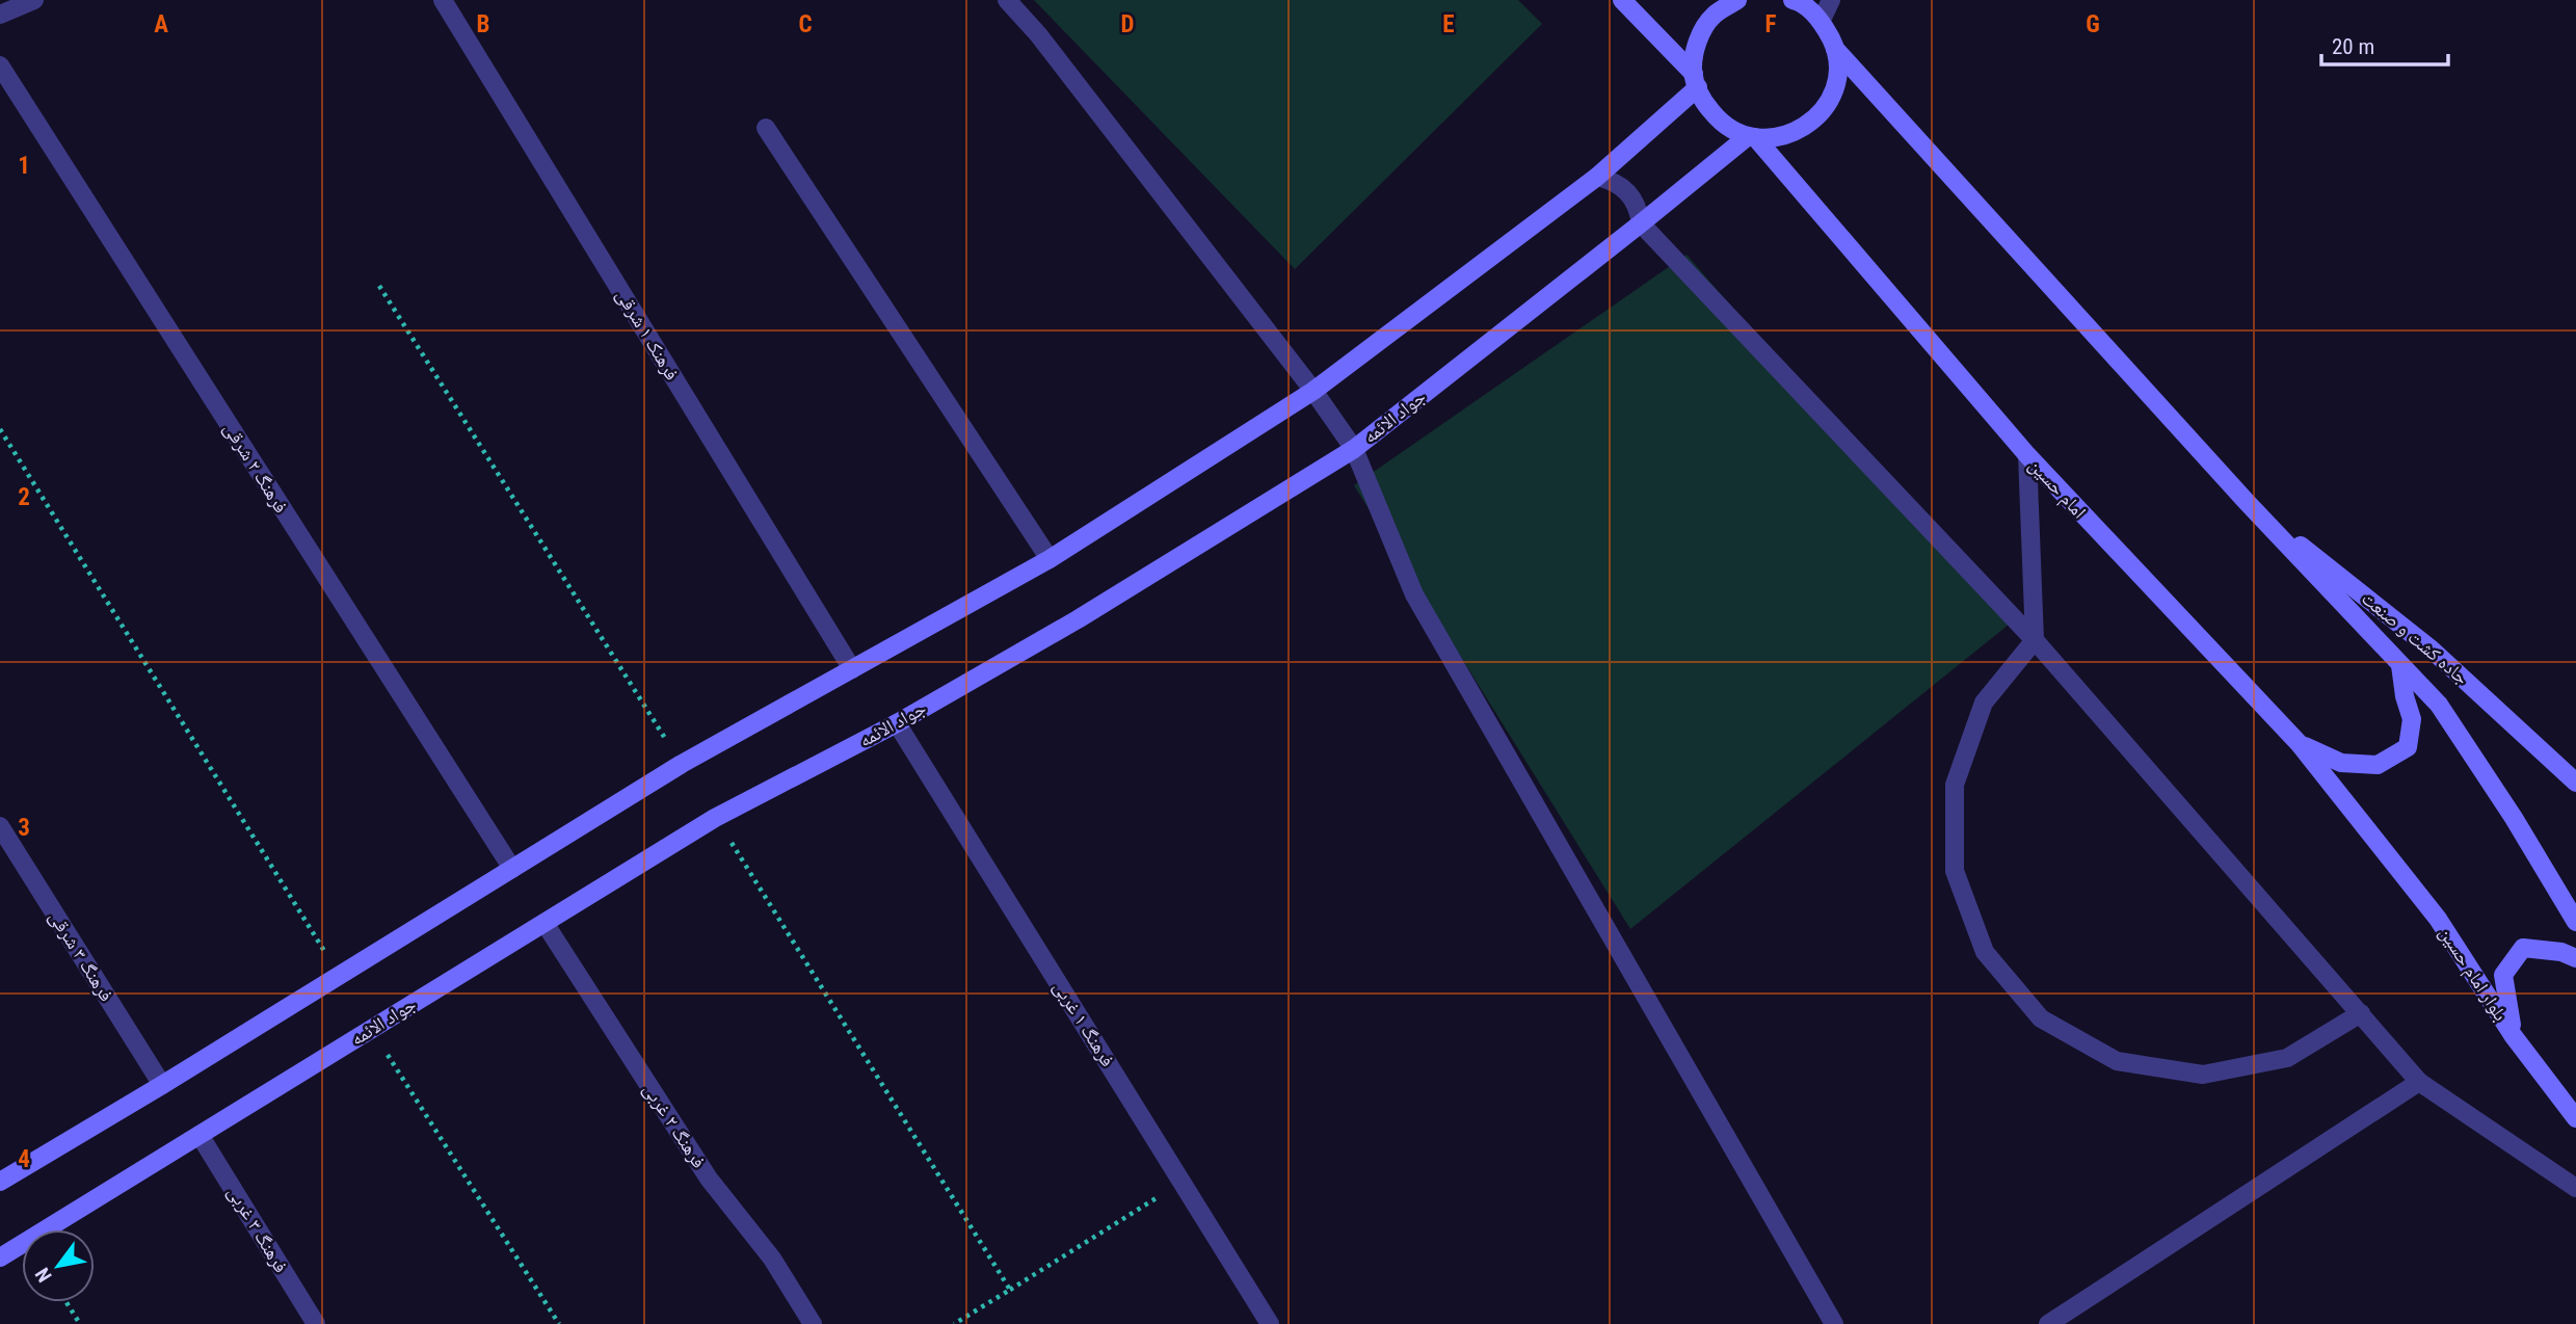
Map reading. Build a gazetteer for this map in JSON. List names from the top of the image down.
{
  "streets": {
    "street": [
      "فرهنک ۱ شرقی",
      "جواد الائمه",
      "فرهنگ ۲ شرقی",
      "امام حسین",
      "جاده کشت و صنعت",
      "فرهنگ ۳ شرقی",
      "بلوار امام حسین",
      "فرهنگ ۱ غربی",
      "فرهنگ ۲ غربی",
      "فرهنگ ۳ غربی"
    ]
  },
  "crossings": [
    ["جواد الائمه", "امام حسین"],
    ["جواد الائمه", "فرهنگ ۱ غربی"],
    ["جواد الائمه", "فرهنگ ۲ غربی"],
    ["جواد الائمه", "فرهنگ ۳ غربی"],
    ["امام حسین", "بلوار امام حسین"]
  ],
  "scale_bar": "20 m",
  "north": "bottom left",
  "grid": {
    "columns": [
      "A",
      "B",
      "C",
      "D",
      "E",
      "F",
      "G"
    ],
    "rows": [
      "1",
      "2",
      "3",
      "4"
    ]
  }
}
